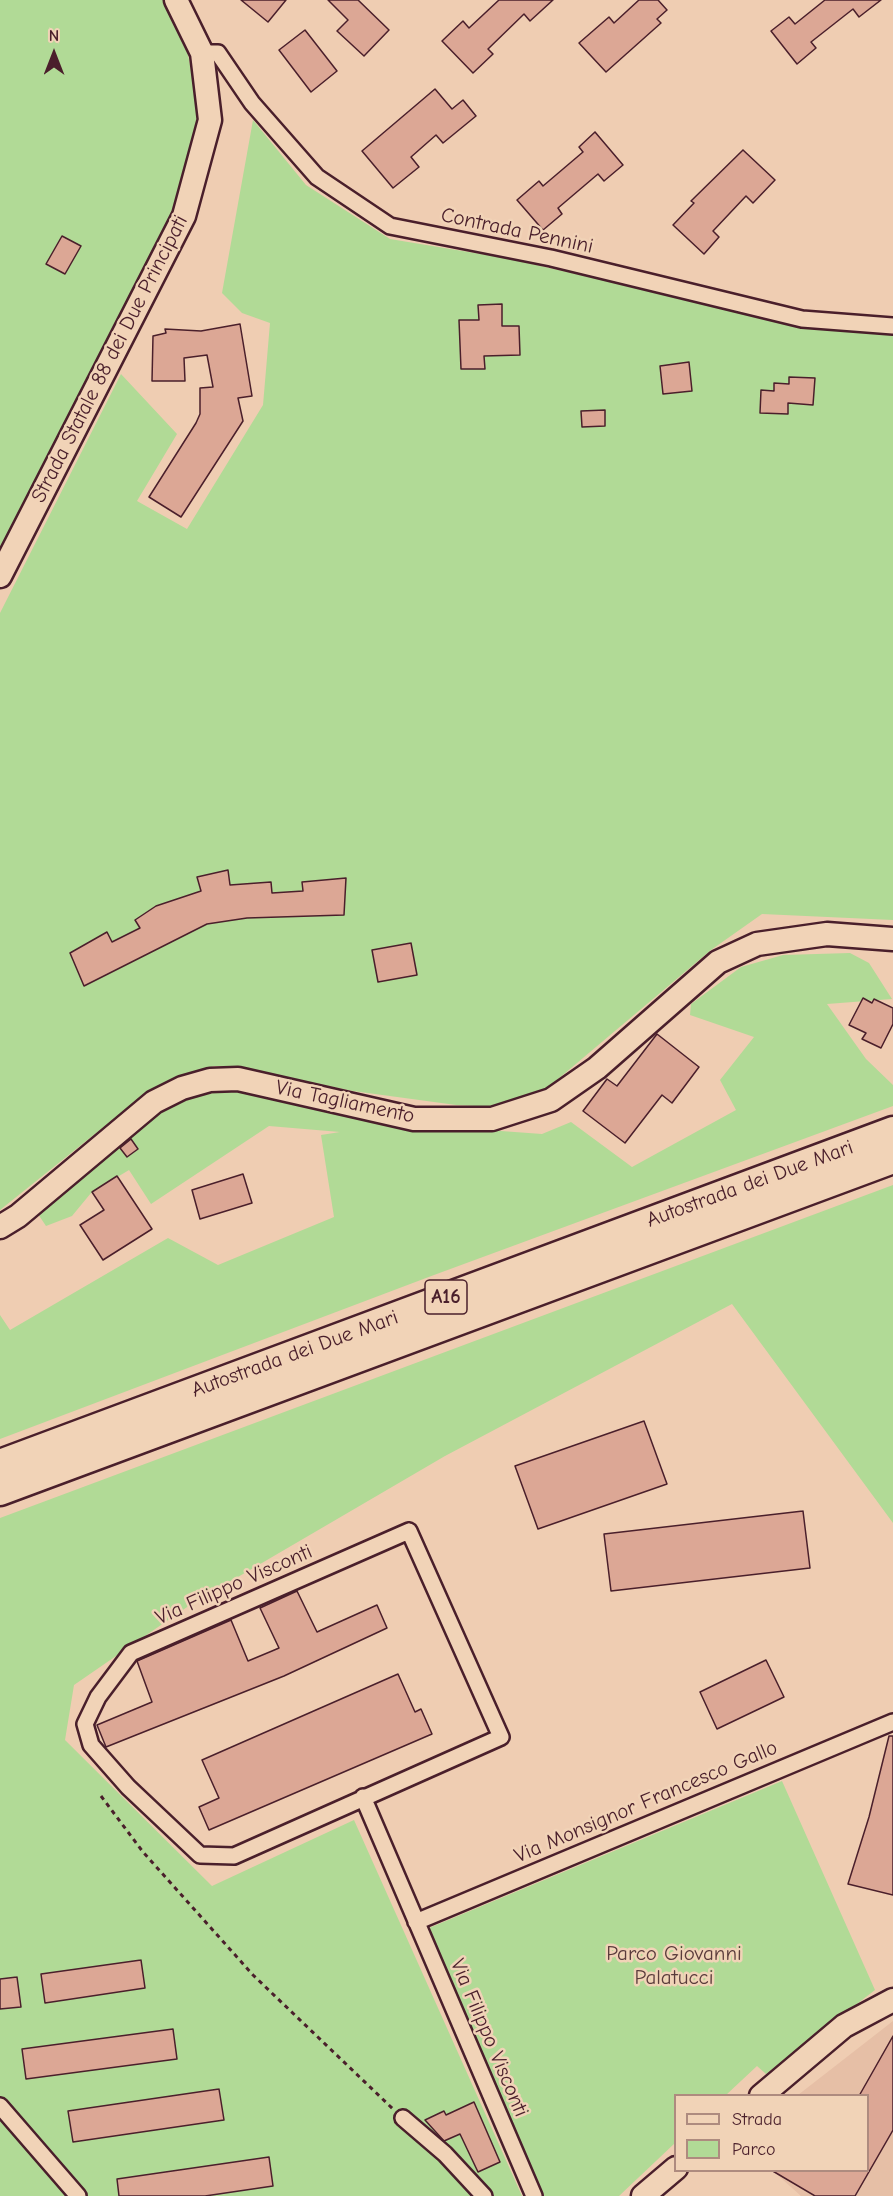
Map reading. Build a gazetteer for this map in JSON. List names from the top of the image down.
{
  "streets": {
    "highway": ["Autostrada dei Due Mari", "A16"],
    "main road": ["Strada Statale 88 dei Due Principati", "Via Tagliamento"],
    "street": ["Contrada Pennini", "Via Filippo Visconti", "Via Monsignor Francesco Gallo"]
  },
  "crossings": [
    ["Contrada Pennini", "Strada Statale 88 dei Due Principati"],
    ["Via Filippo Visconti", "Via Monsignor Francesco Gallo"]
  ],
  "parks": ["Parco Giovanni Palatucci"],
  "legend": ["Strada", "Parco"],
  "north": "top"
}
